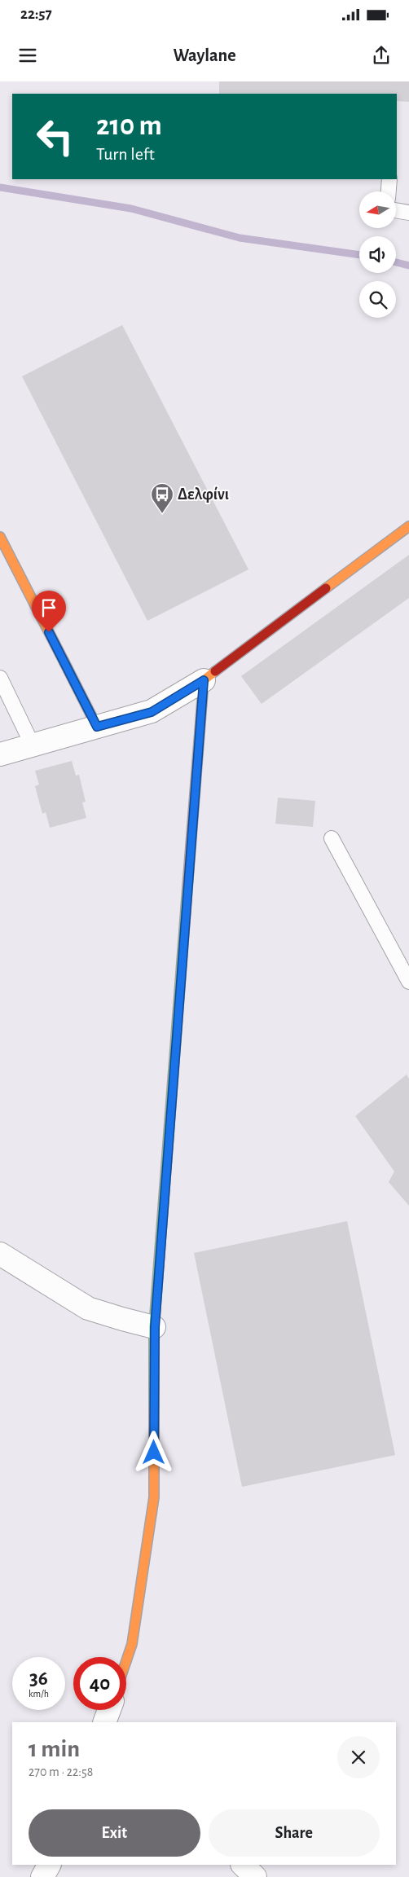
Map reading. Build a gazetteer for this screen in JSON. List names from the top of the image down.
{
  "places": {
    "bus stop": ["Δελφίνι"]
  },
  "north": "left",
  "page": {
    "status": "22:57",
    "header": "Waylane",
    "turn": ["210 m", "Turn left"],
    "speed": "36 km/h",
    "limit": "40",
    "heading": ["1 min", "270 m · 22:58"],
    "buttons": ["Exit", "Share"]
  }
}
